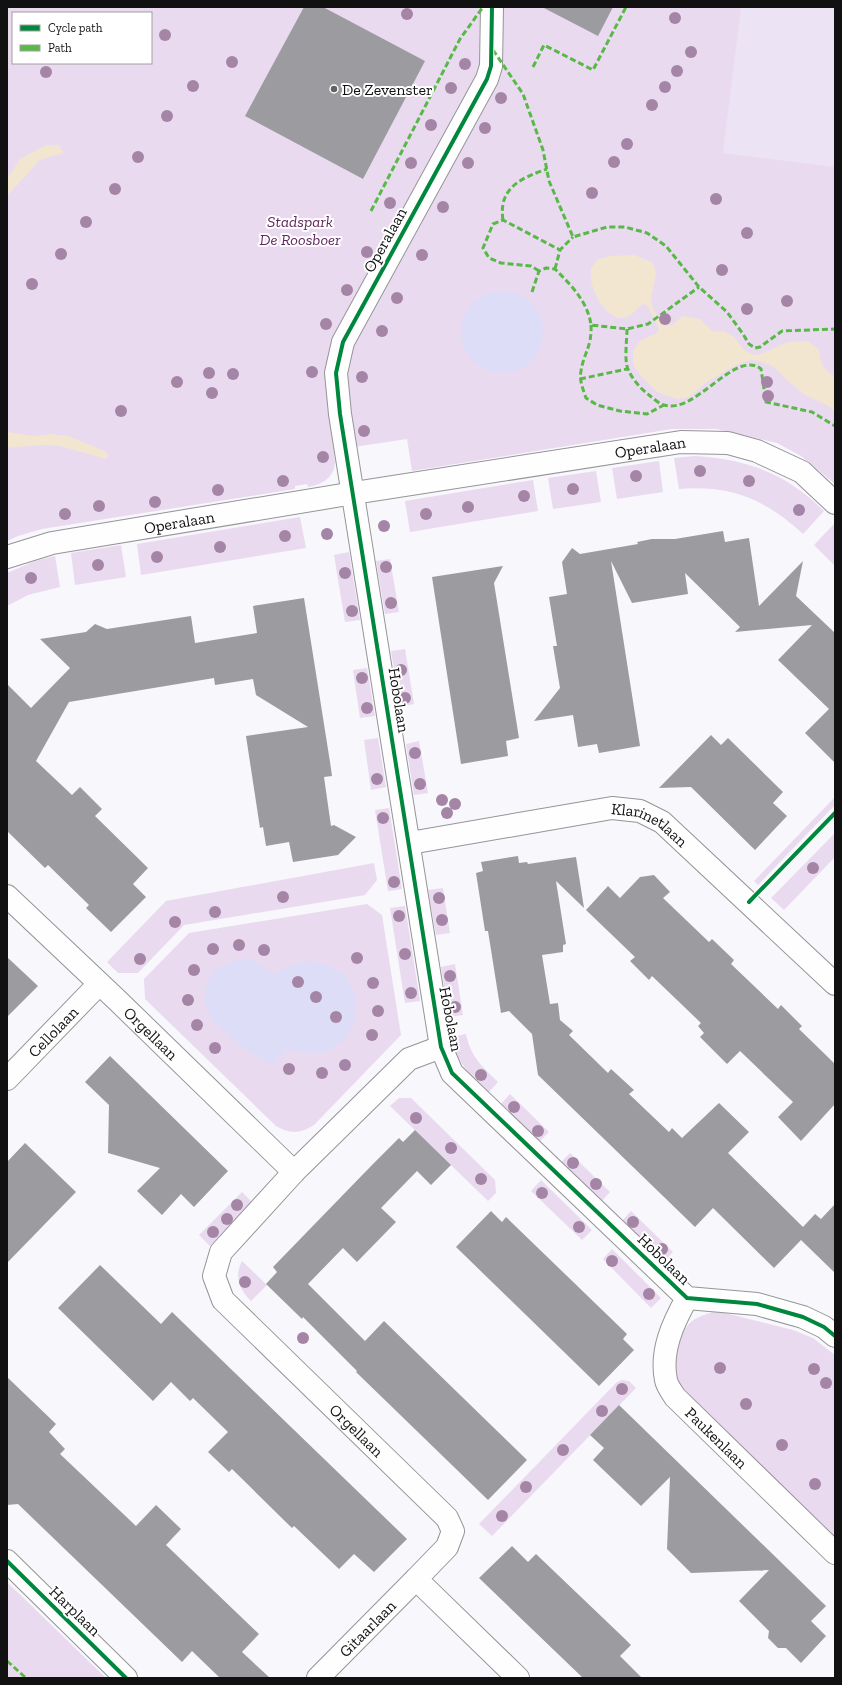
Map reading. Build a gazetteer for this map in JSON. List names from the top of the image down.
{
  "streets": {
    "street": [
      "Operalaan",
      "Hobolaan",
      "Klarinetlaan",
      "Cellolaan",
      "Orgellaan",
      "Paukenlaan",
      "Harplaan",
      "Gitaarlaan"
    ]
  },
  "crossings": [
    ["Operalaan", "Hobolaan"],
    ["Hobolaan", "Klarinetlaan"],
    ["Hobolaan", "Orgellaan"],
    ["Hobolaan", "Paukenlaan"],
    ["Cellolaan", "Orgellaan"],
    ["Orgellaan", "Gitaarlaan"]
  ],
  "parks": ["Stadspark De Roosboer"],
  "places": ["De Zevenster"],
  "legend": ["Cycle path", "Path"]
}
